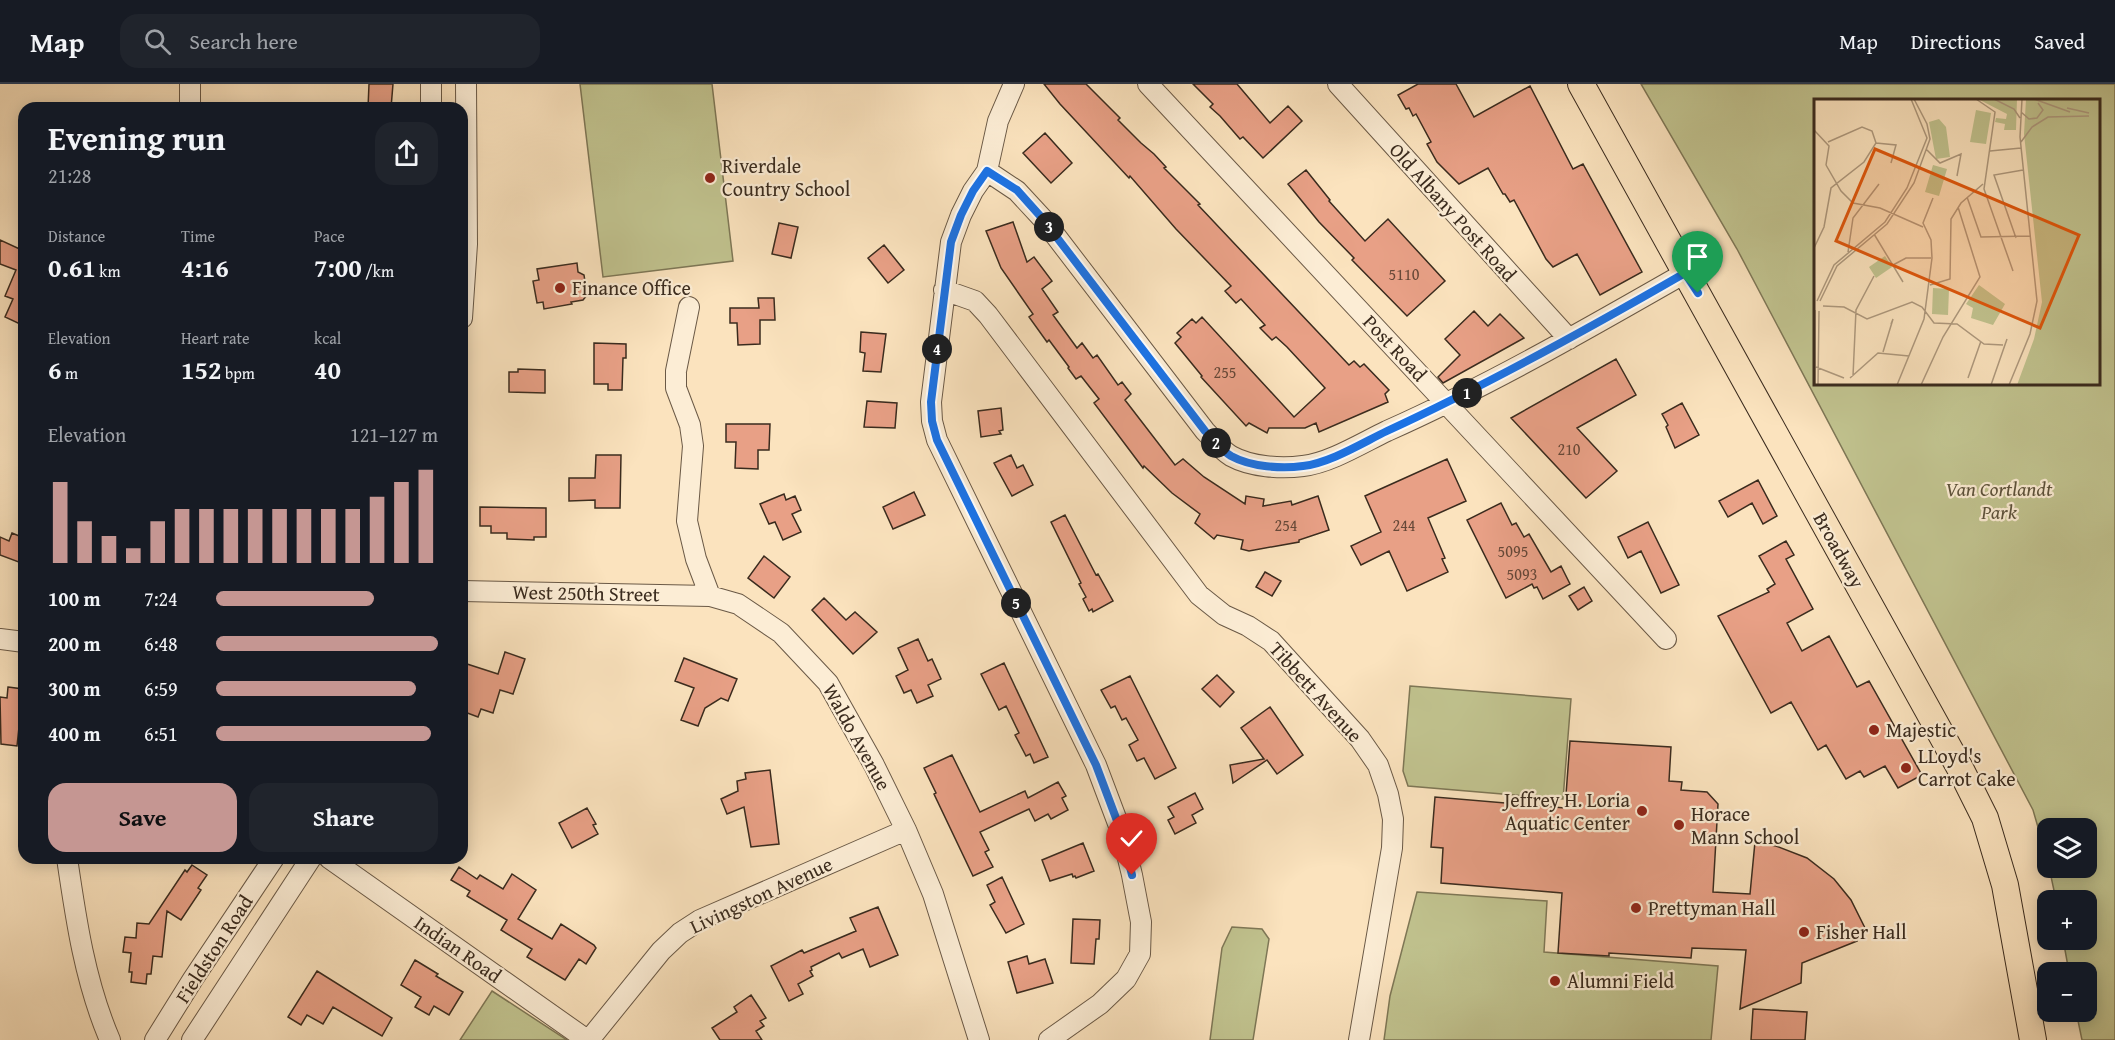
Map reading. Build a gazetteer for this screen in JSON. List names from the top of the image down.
{
  "streets": {
    "main road": ["Broadway"],
    "street": [
      "Old Albany Post Road",
      "Post Road",
      "West 250th Street",
      "Tibbett Avenue",
      "Waldo Avenue",
      "Livingston Avenue",
      "Fieldston Road",
      "Indian Road"
    ]
  },
  "crossings": [
    ["West 250th Street", "Waldo Avenue"],
    ["Waldo Avenue", "Livingston Avenue"],
    ["Livingston Avenue", "Indian Road"]
  ],
  "parks": ["Van Cortlandt Park"],
  "places": [
    "Riverdale Country School",
    "Finance Office",
    "Majestic",
    "LLoyd's Carrot Cake",
    "Jeffrey H. Loria Aquatic Center",
    "Horace Mann School",
    "Prettyman Hall",
    "Fisher Hall",
    "Alumni Field"
  ],
  "house_numbers": [
    "5110",
    "255",
    "210",
    "254",
    "244",
    "5095",
    "5093"
  ],
  "page": {
    "header": "Map",
    "search": "Search here",
    "nav": ["Map", "Directions", "Saved"],
    "heading": ["Evening run", "21:28"],
    "stats": [
      ["Distance", "0.61 km"],
      ["Time", "4:16"],
      ["Pace", "7:00 /km"],
      ["Elevation", "6 m"],
      ["Heart rate", "152 bpm"],
      ["kcal", "40"]
    ],
    "pins": [
      "3",
      "4",
      "1",
      "2",
      "5"
    ],
    "chart": ["Elevation", "121–127 m"],
    "list": [
      {
        "name": "100 m",
        "note": "7:24"
      },
      {
        "name": "200 m",
        "note": "6:48"
      },
      {
        "name": "300 m",
        "note": "6:59"
      },
      {
        "name": "400 m",
        "note": "6:51"
      }
    ],
    "buttons": ["Save", "Share"],
    "map_buttons": ["+", "−"]
  }
}
